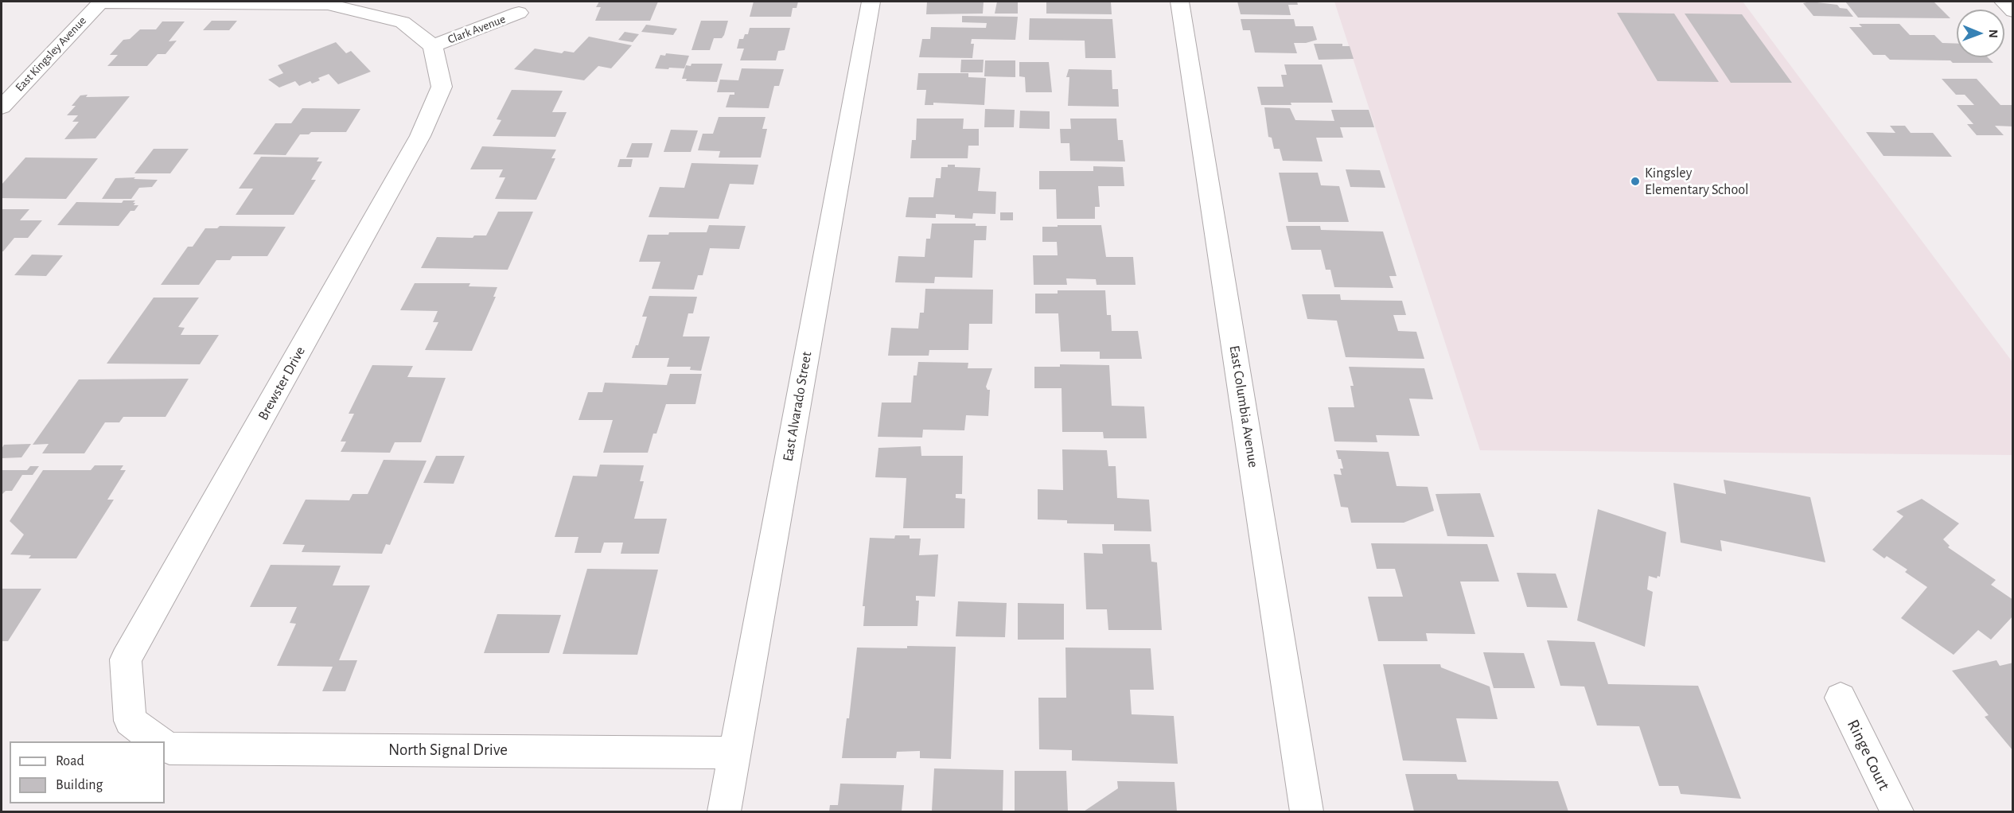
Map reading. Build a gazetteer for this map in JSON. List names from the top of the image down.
{
  "streets": {
    "street": [
      "Clark Avenue",
      "East Kingsley Avenue",
      "Brewster Drive",
      "East Alvarado Street",
      "East Columbia Avenue",
      "North Signal Drive",
      "Ringe Court"
    ]
  },
  "crossings": [
    ["Clark Avenue", "East Kingsley Avenue"],
    ["Clark Avenue", "Brewster Drive"],
    ["Brewster Drive", "North Signal Drive"],
    ["East Alvarado Street", "North Signal Drive"]
  ],
  "places": ["Kingsley Elementary School"],
  "legend": ["Road", "Building"],
  "north": "right"
}
